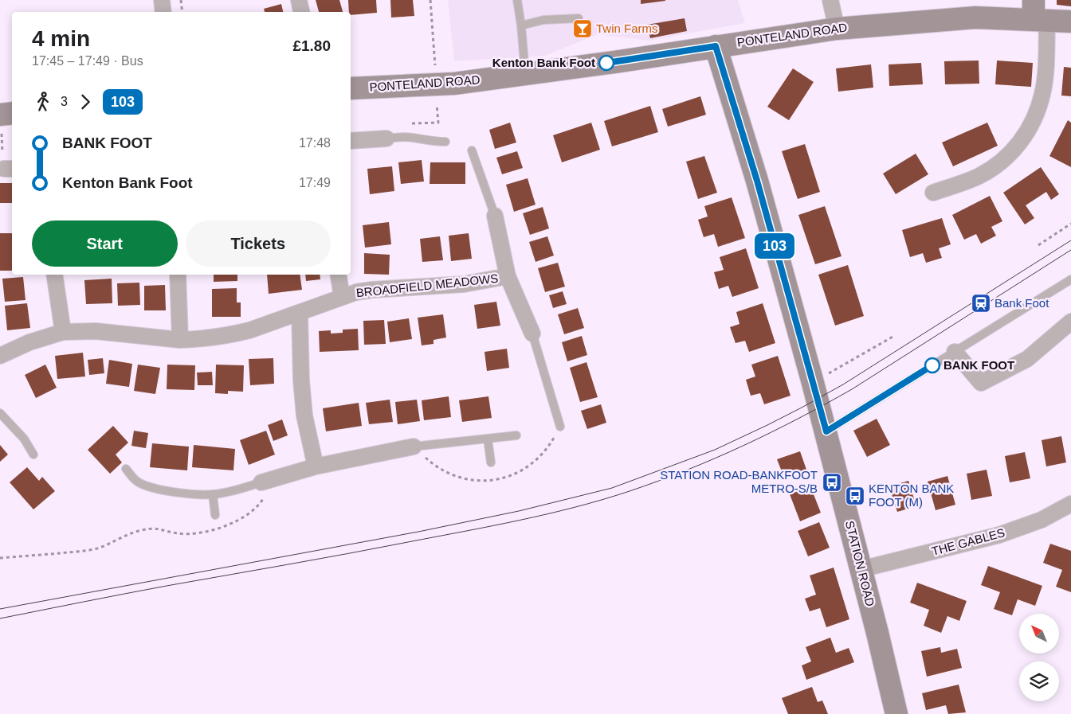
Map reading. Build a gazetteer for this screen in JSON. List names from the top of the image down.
{
  "streets": {
    "main road": ["PONTELAND ROAD", "STATION ROAD"],
    "street": ["BROADFIELD MEADOWS", "THE GABLES"]
  },
  "crossings": [
    ["PONTELAND ROAD", "STATION ROAD"],
    ["THE GABLES", "STATION ROAD"]
  ],
  "places": {
    "bar": ["Twin Farms"],
    "other": ["Kenton Bank Foot", "BANK FOOT"],
    "station": ["Bank Foot"],
    "bus stop": ["STATION ROAD-BANKFOOT METRO-S/B", "KENTON BANK FOOT (M)"]
  },
  "lines": ["bus line 103"],
  "north": "top left",
  "page": {
    "on_map": "103",
    "heading": ["4 min", "17:45 – 17:49 · Bus", "£1.80"],
    "legs": ["3", "103"],
    "list": [
      {
        "name": "BANK FOOT",
        "value": "17:48"
      },
      {
        "name": "Kenton Bank Foot",
        "value": "17:49"
      }
    ],
    "buttons": ["Start", "Tickets"]
  }
}
